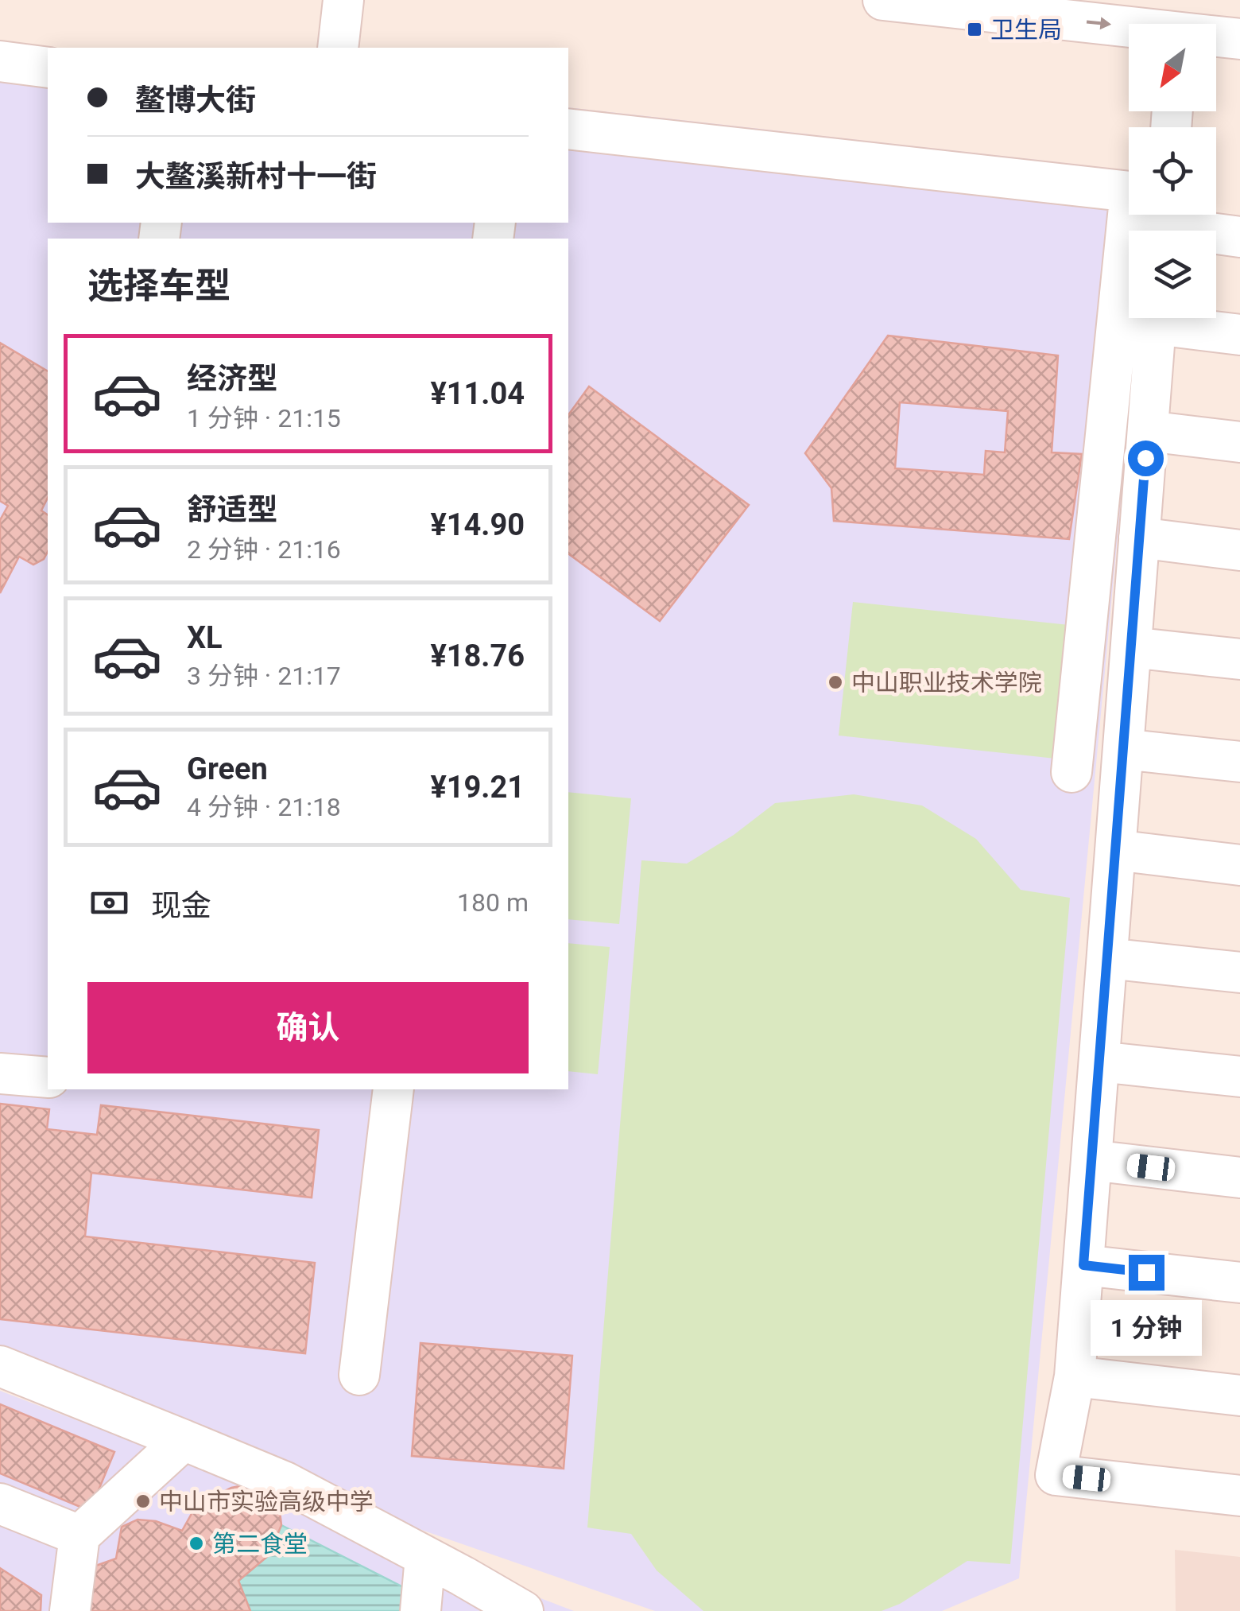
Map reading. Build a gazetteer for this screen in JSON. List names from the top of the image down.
{
  "places": {
    "transit": ["卫生局"],
    "other": ["中山职业技术学院", "中山市实验高级中学", "第二食堂"]
  },
  "north": "bottom left",
  "page": {
    "banner": ["鳌博大街", "大鳌溪新村十一街"],
    "heading": "选择车型",
    "list": [
      {
        "name": "经济型",
        "note": "1 分钟 · 21:15",
        "value": "¥11.04"
      },
      {
        "name": "舒适型",
        "note": "2 分钟 · 21:16",
        "value": "¥14.90"
      },
      {
        "name": "XL",
        "note": "3 分钟 · 21:17",
        "value": "¥18.76"
      },
      {
        "name": "Green",
        "note": "4 分钟 · 21:18",
        "value": "¥19.21"
      }
    ],
    "pay": ["现金", "180 m"],
    "buttons": "确认",
    "bubble": "1 分钟"
  }
}
